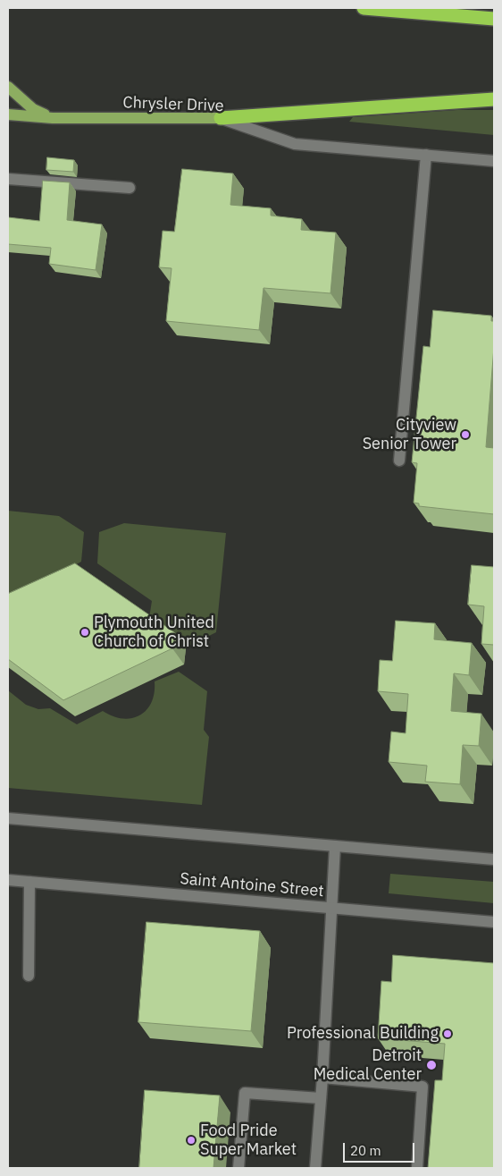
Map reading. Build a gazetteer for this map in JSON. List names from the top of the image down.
{
  "streets": {
    "main road": ["Chrysler Drive"],
    "street": ["Saint Antoine Street"]
  },
  "places": [
    "Cityview Senior Tower",
    "Plymouth United Church of Christ",
    "Professional Building",
    "Detroit Medical Center",
    "Food Pride Super Market"
  ],
  "scale_bar": "20 m"
}
